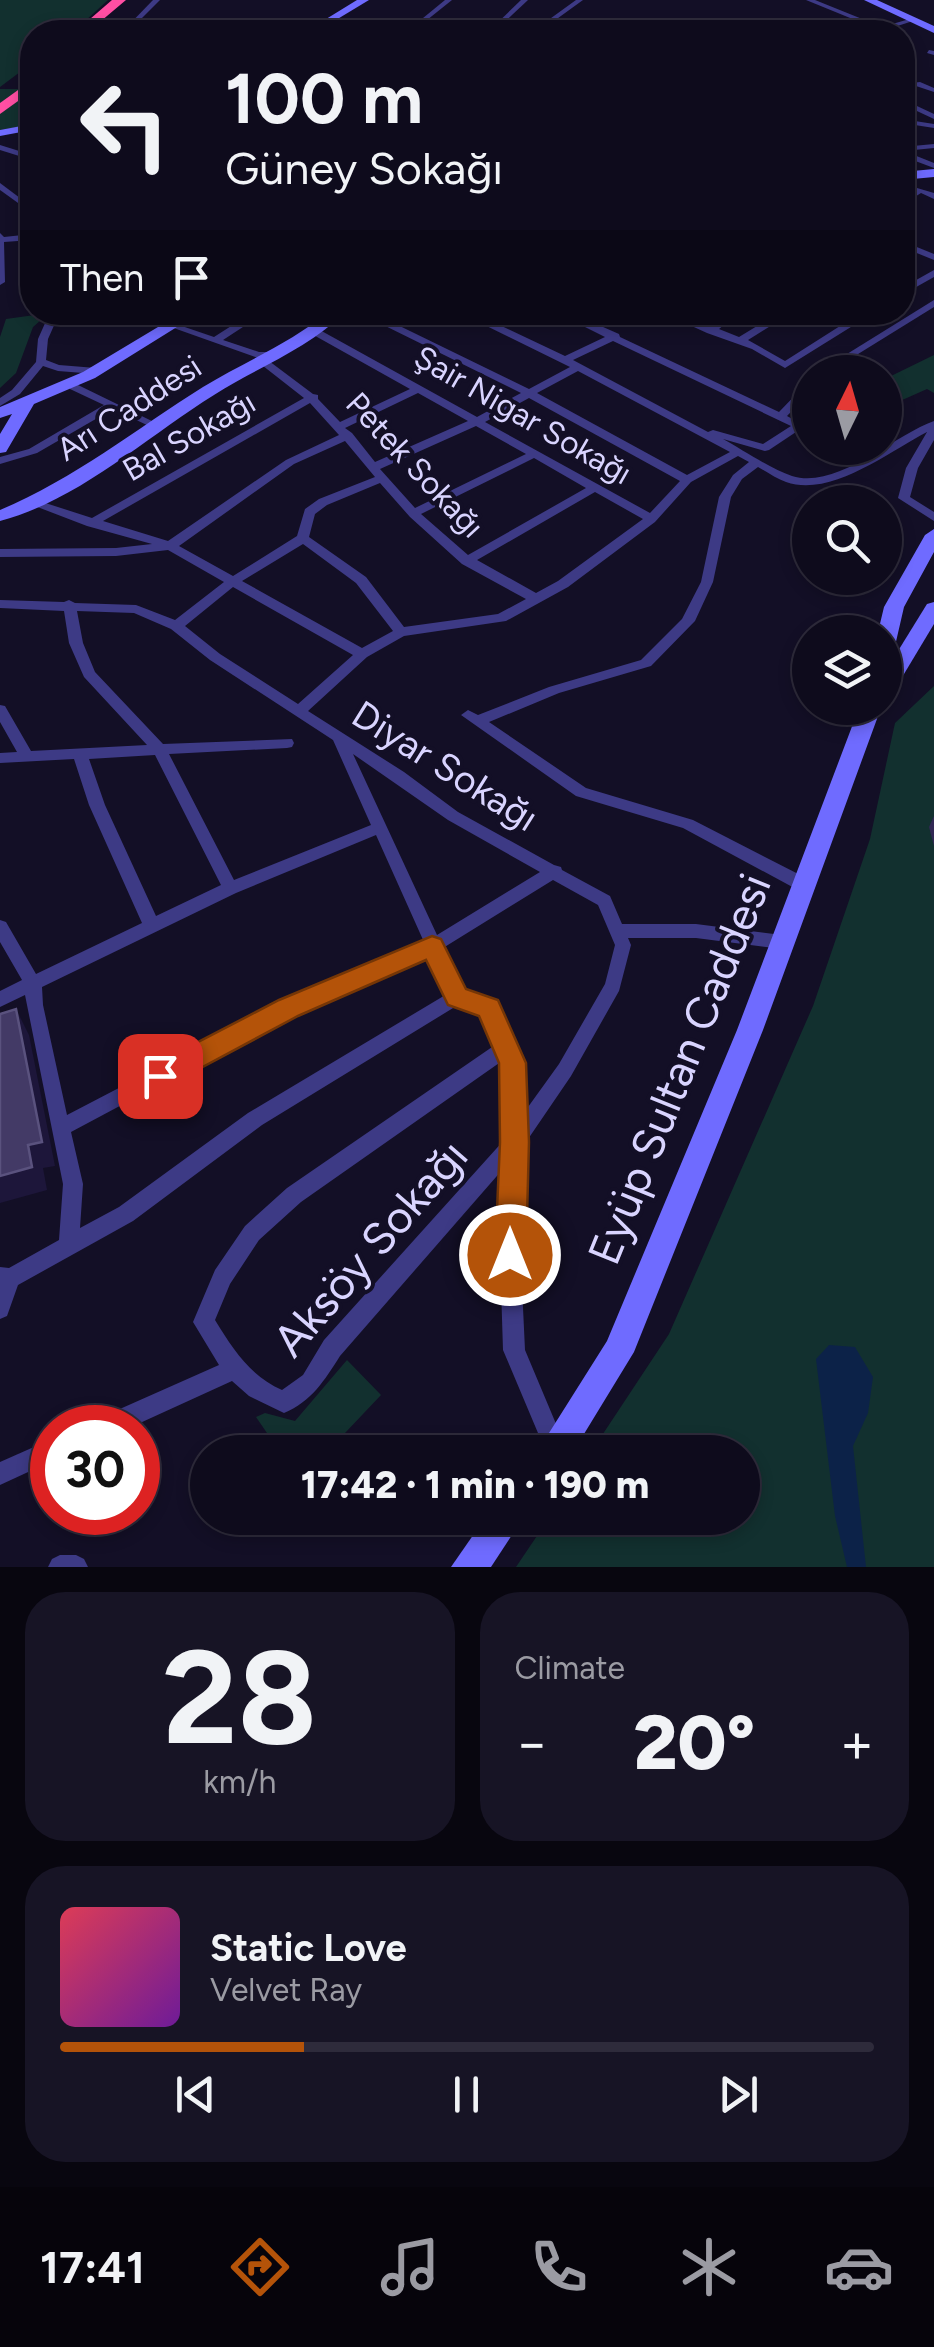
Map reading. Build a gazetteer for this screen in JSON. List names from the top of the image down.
{
  "streets": {
    "main road": ["Arı Caddesi", "Eyüp Sultan Caddesi"],
    "street": [
      "Şair Nigar Sokağı",
      "Bal Sokağı",
      "Petek Sokağı",
      "Diyar Sokağı",
      "Aksöy Sokağı"
    ]
  },
  "crossings": [
    ["Arı Caddesi", "Petek Sokağı"],
    ["Bal Sokağı", "Petek Sokağı"]
  ],
  "north": "top",
  "page": {
    "turn": ["100 m", "Güney Sokağı"],
    "then": "Then",
    "limit": "30",
    "trip": "17:42 · 1 min · 190 m",
    "tile": [
      ["28", "km/h"],
      "Climate"
    ],
    "heat": ["−", "20°", "+"],
    "song": ["Static Love", "Velvet Ray"],
    "tabs": "17:41"
  }
}
